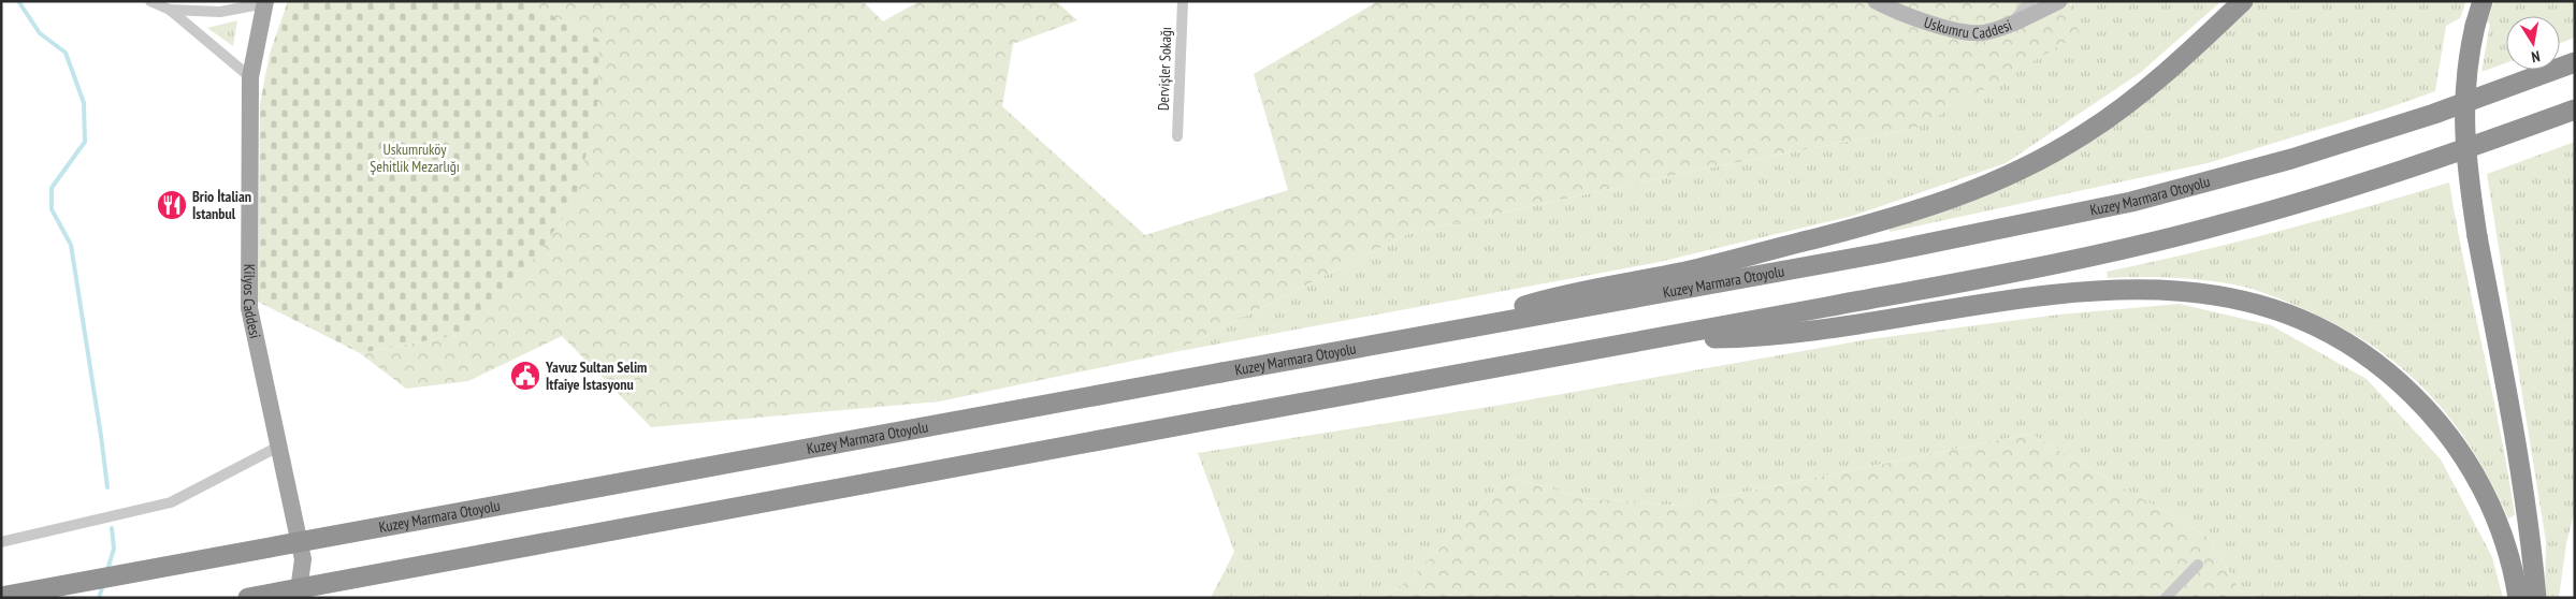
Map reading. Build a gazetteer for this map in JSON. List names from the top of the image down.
{
  "streets": {
    "highway": ["Kuzey Marmara Otoyolu"],
    "main road": ["Uskumru Caddesi", "Kilyos Caddesi"],
    "street": ["Dervişler Sokağı"]
  },
  "parks": ["Uskumruköy Şehitlik Mezarlığı"],
  "places": {
    "restaurant": ["Brio İtalian İstanbul"],
    "public building": ["Yavuz Sultan Selim İtfaiye İstasyonu"]
  },
  "north": "bottom"
}
